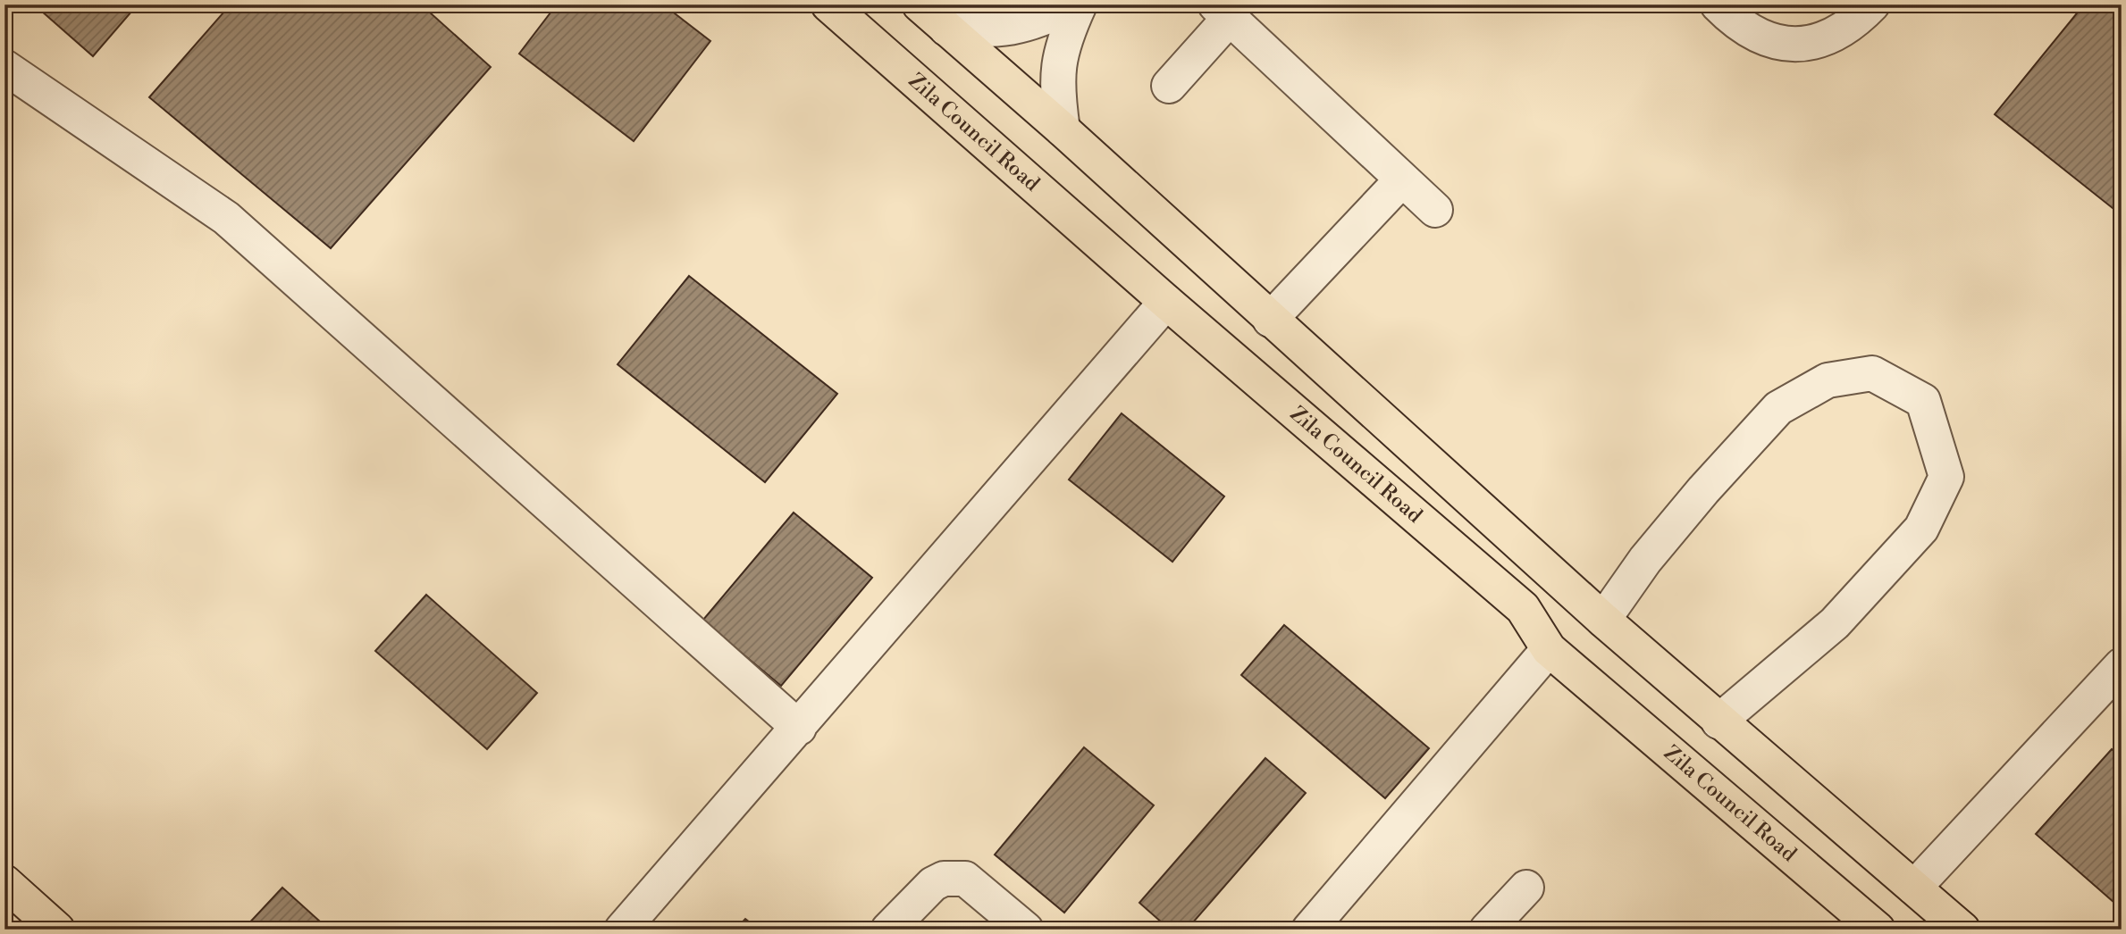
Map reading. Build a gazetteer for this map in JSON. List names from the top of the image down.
{
  "streets": {
    "main road": ["Zila Council Road"]
  }
}
